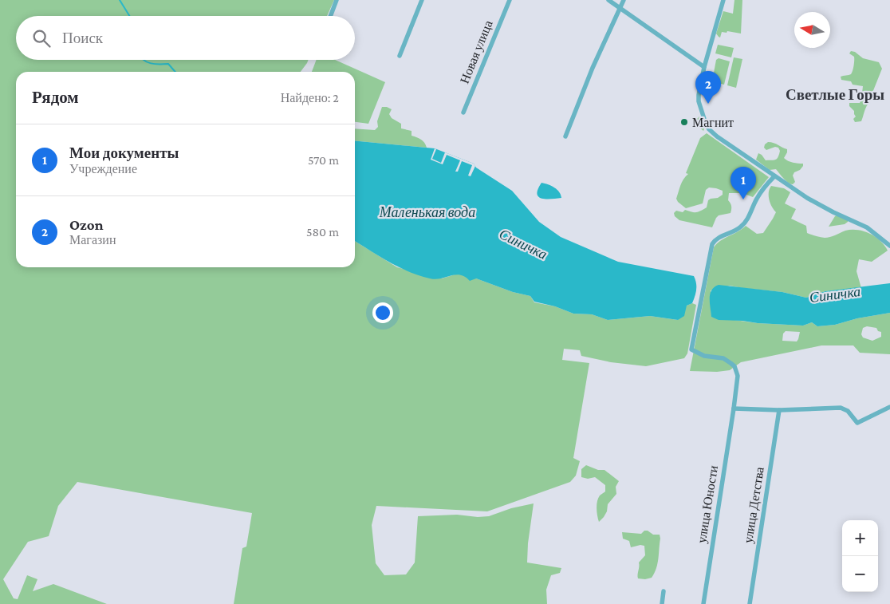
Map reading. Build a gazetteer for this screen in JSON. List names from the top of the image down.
{
  "streets": {
    "street": ["Новая улица", "улица Юности", "улица Детства"]
  },
  "districts": ["Светлые Горы"],
  "water": ["Маленькая вода", "Синичка"],
  "places": ["Магнит"],
  "north": "left",
  "page": {
    "search": "Поиск",
    "pins": ["2", "1"],
    "heading": ["Рядом", "Найдено: 2"],
    "list": [
      {
        "mark": "1",
        "name": "Мои документы",
        "note": "Учреждение",
        "value": "570 m"
      },
      {
        "mark": "2",
        "name": "Ozon",
        "note": "Магазин",
        "value": "580 m"
      }
    ],
    "map_buttons": ["+", "−"]
  }
}
